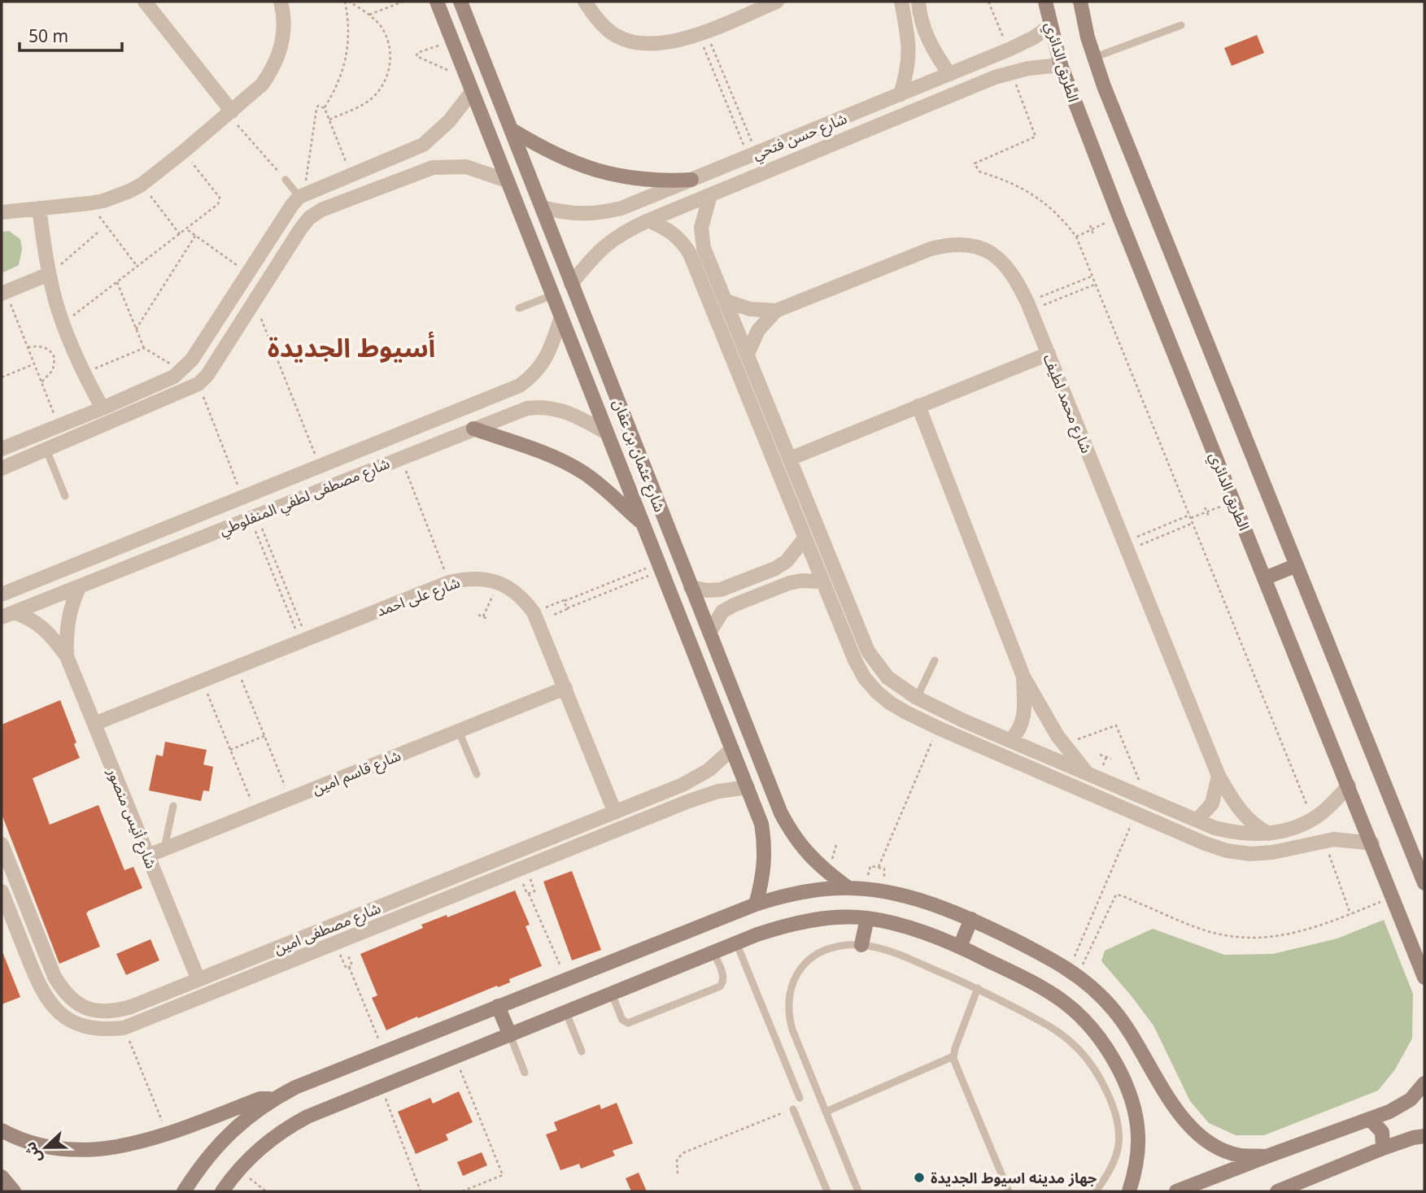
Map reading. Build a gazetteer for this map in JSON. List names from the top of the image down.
{
  "streets": {
    "street": [
      "الطريق الدائري",
      "شارع حسن فتحي",
      "شارع محمد لطيف",
      "شارع عثمان بن عفان",
      "شارع مصطفى لطفي المنفلوطي",
      "شارع على احمد",
      "شارع قاسم امين",
      "شارع أنيس منصور",
      "شارع مصطفى امين"
    ]
  },
  "crossings": [
    ["الطريق الدائري", "شارع حسن فتحي"],
    ["شارع حسن فتحي", "شارع عثمان بن عفان"],
    ["شارع عثمان بن عفان", "شارع مصطفى لطفي المنفلوطي"],
    ["شارع عثمان بن عفان", "شارع مصطفى امين"],
    ["شارع مصطفى لطفي المنفلوطي", "شارع أنيس منصور"],
    ["شارع على احمد", "شارع قاسم امين"],
    ["شارع على احمد", "شارع أنيس منصور"],
    ["شارع على احمد", "شارع مصطفى امين"],
    ["شارع قاسم امين", "شارع أنيس منصور"],
    ["شارع أنيس منصور", "شارع مصطفى امين"]
  ],
  "districts": ["أسيوط الجديدة"],
  "places": ["جهاز مدينه اسيوط الجديدة"],
  "scale_bar": "50 m",
  "north": "left"
}
